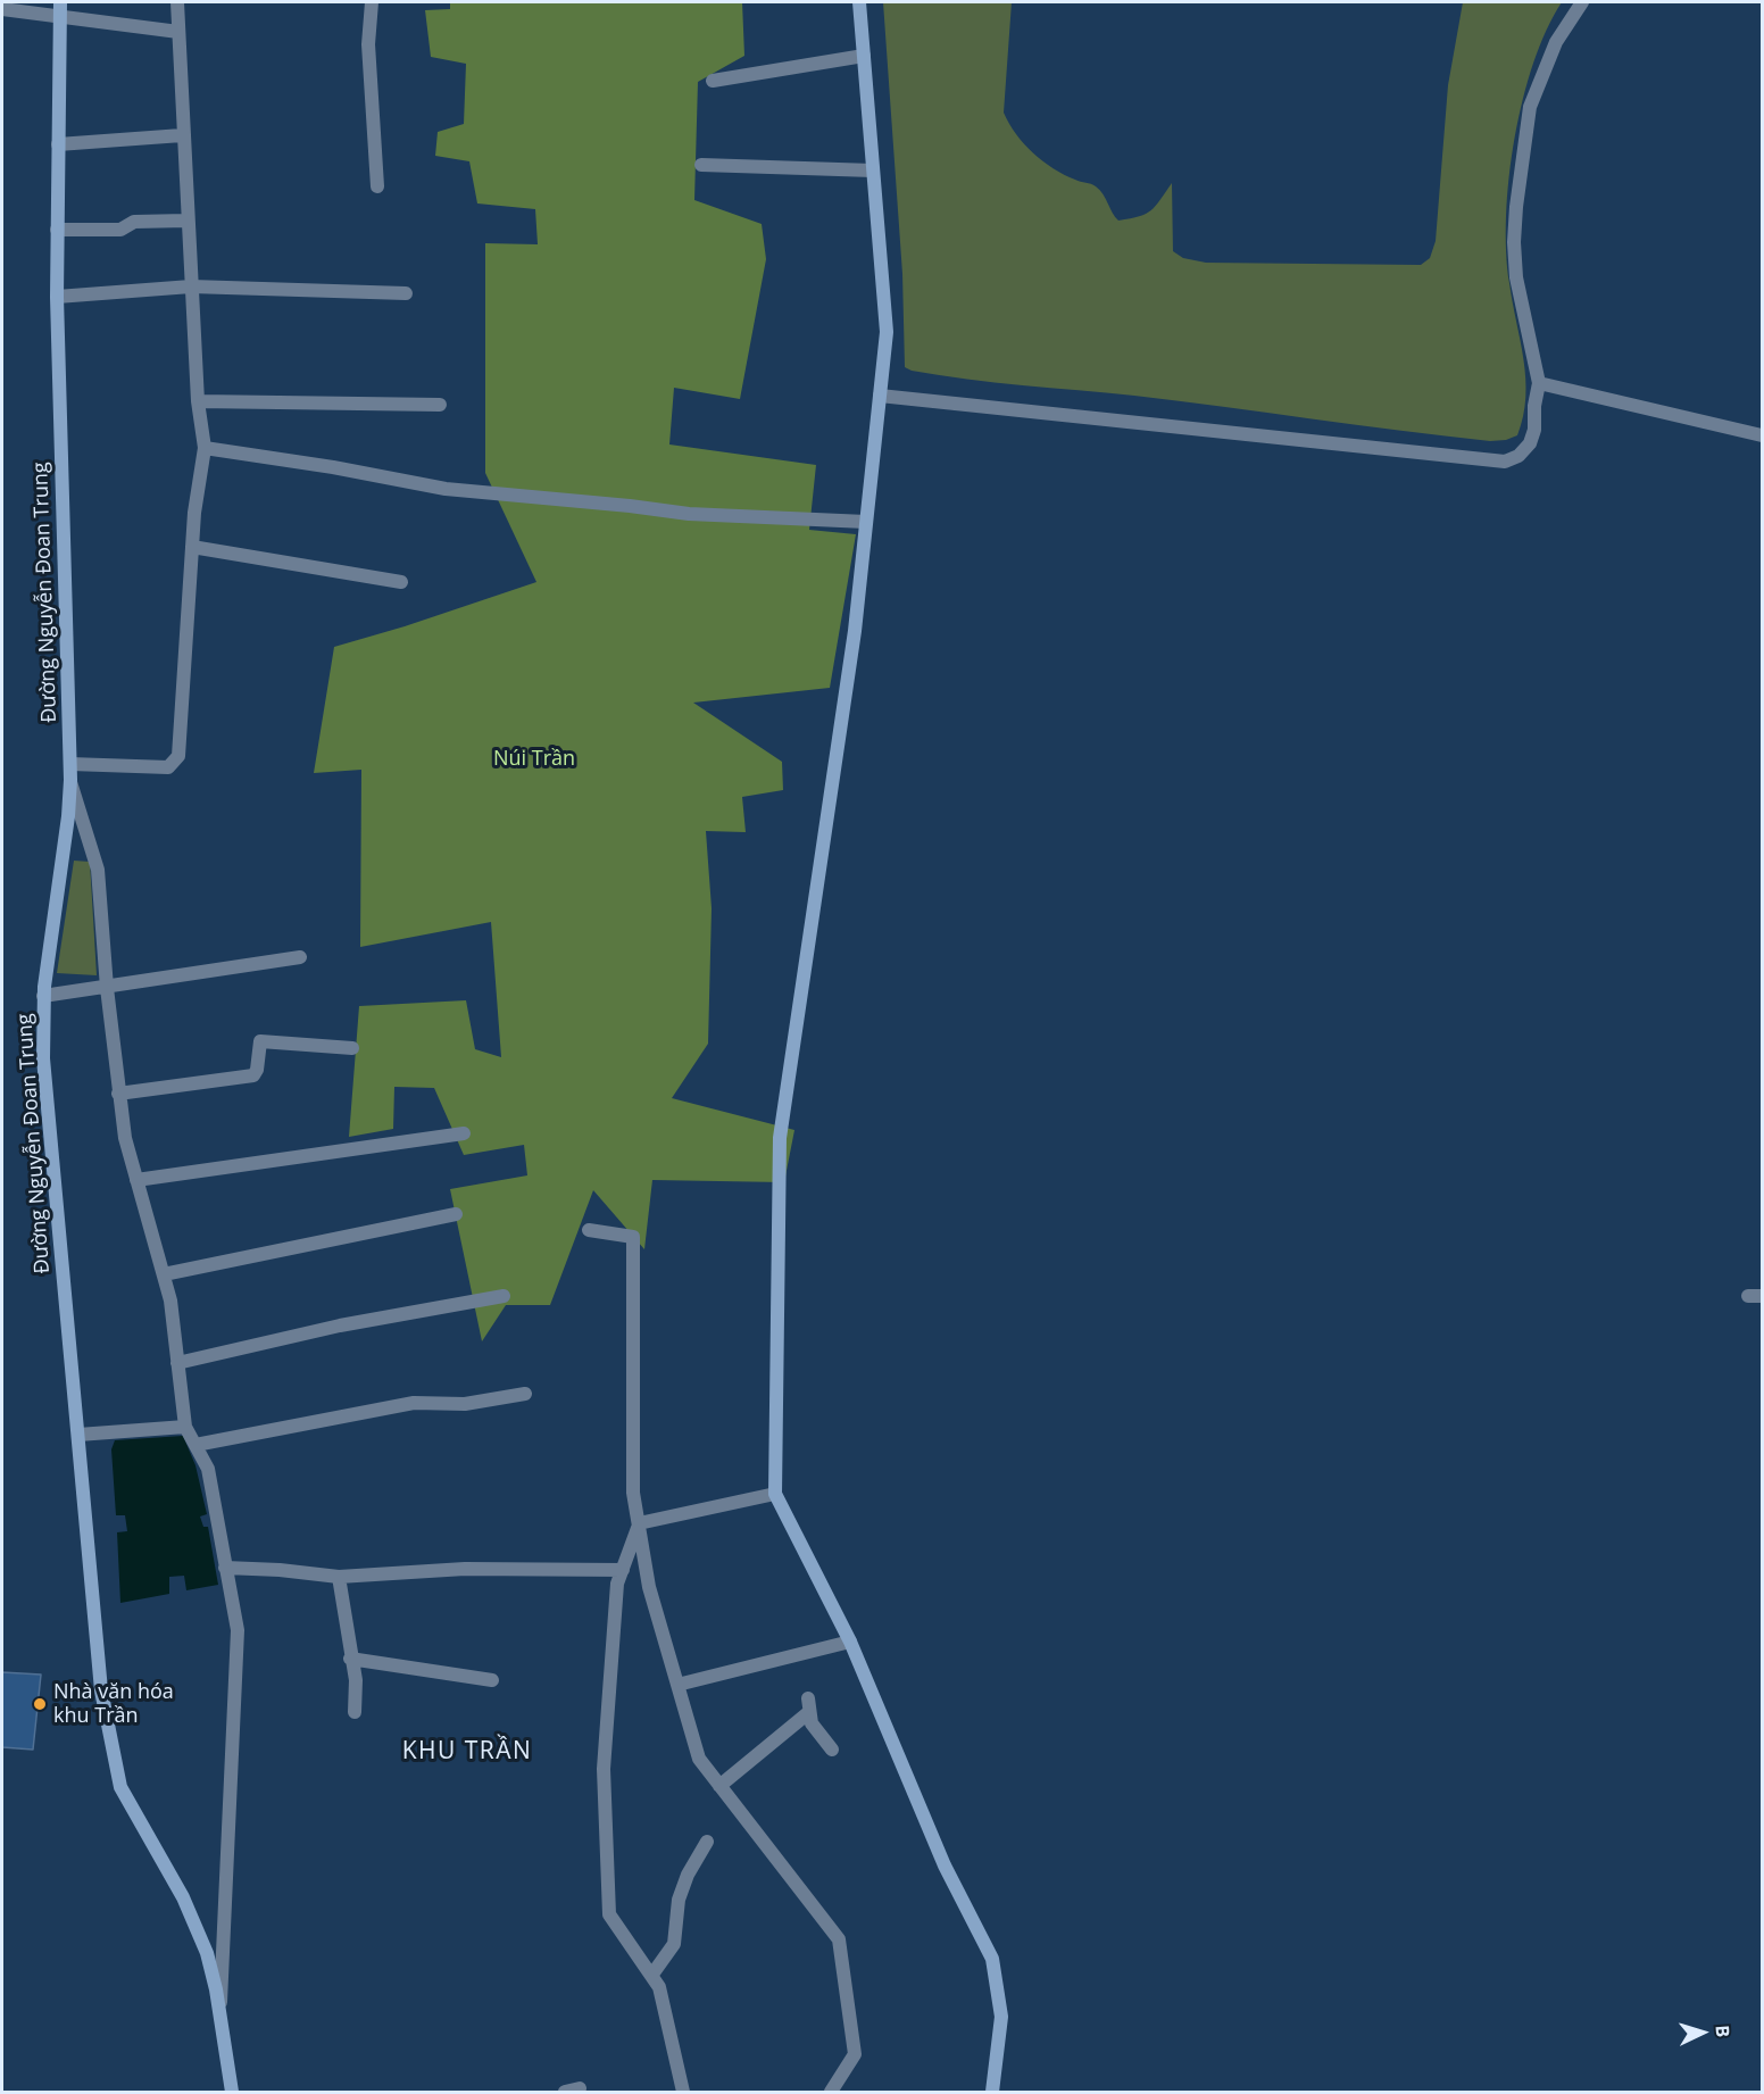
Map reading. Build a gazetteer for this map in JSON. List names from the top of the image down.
{
  "streets": {
    "street": ["Đường Nguyễn Đoan Trung"]
  },
  "districts": ["KHU TRẦN"],
  "parks": ["Núi Trần"],
  "places": ["Nhà văn hóa khu Trần"],
  "north": "right"
}
